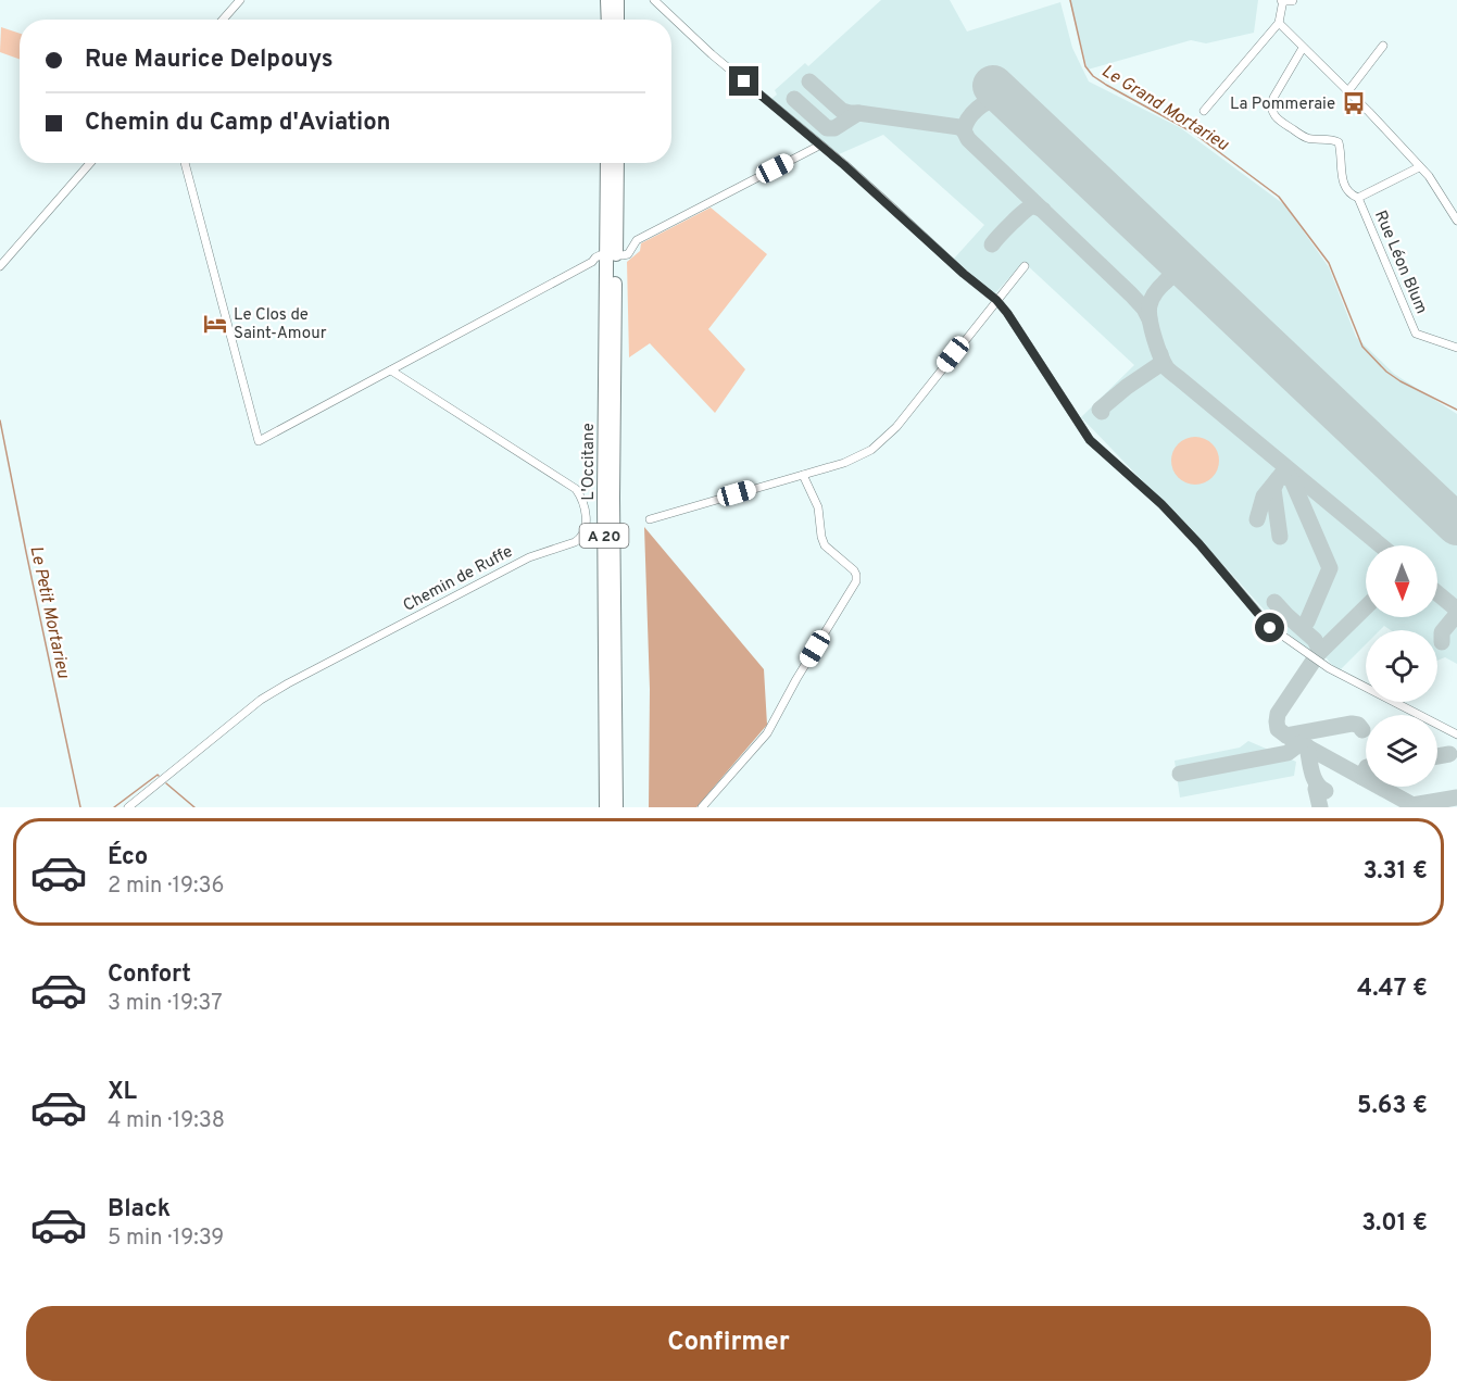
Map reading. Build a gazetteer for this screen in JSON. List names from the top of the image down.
{
  "streets": {
    "highway": ["L'Occitane", "A 20"],
    "street": ["Rue Léon Blum", "Chemin de Ruffe"]
  },
  "water": ["Le Grand Mortarieu", "Le Petit Mortarieu"],
  "places": {
    "bus stop": ["La Pommeraie"],
    "hotel": ["Le Clos de Saint-Amour"]
  },
  "north": "bottom",
  "page": {
    "banner": ["Rue Maurice Delpouys", "Chemin du Camp d'Aviation"],
    "list": [
      {
        "name": "Éco",
        "note": "2 min · 19:36",
        "value": "3.31 €"
      },
      {
        "name": "Confort",
        "note": "3 min · 19:37",
        "value": "4.47 €"
      },
      {
        "name": "XL",
        "note": "4 min · 19:38",
        "value": "5.63 €"
      },
      {
        "name": "Black",
        "note": "5 min · 19:39",
        "value": "3.01 €"
      }
    ],
    "buttons": "Confirmer"
  }
}
